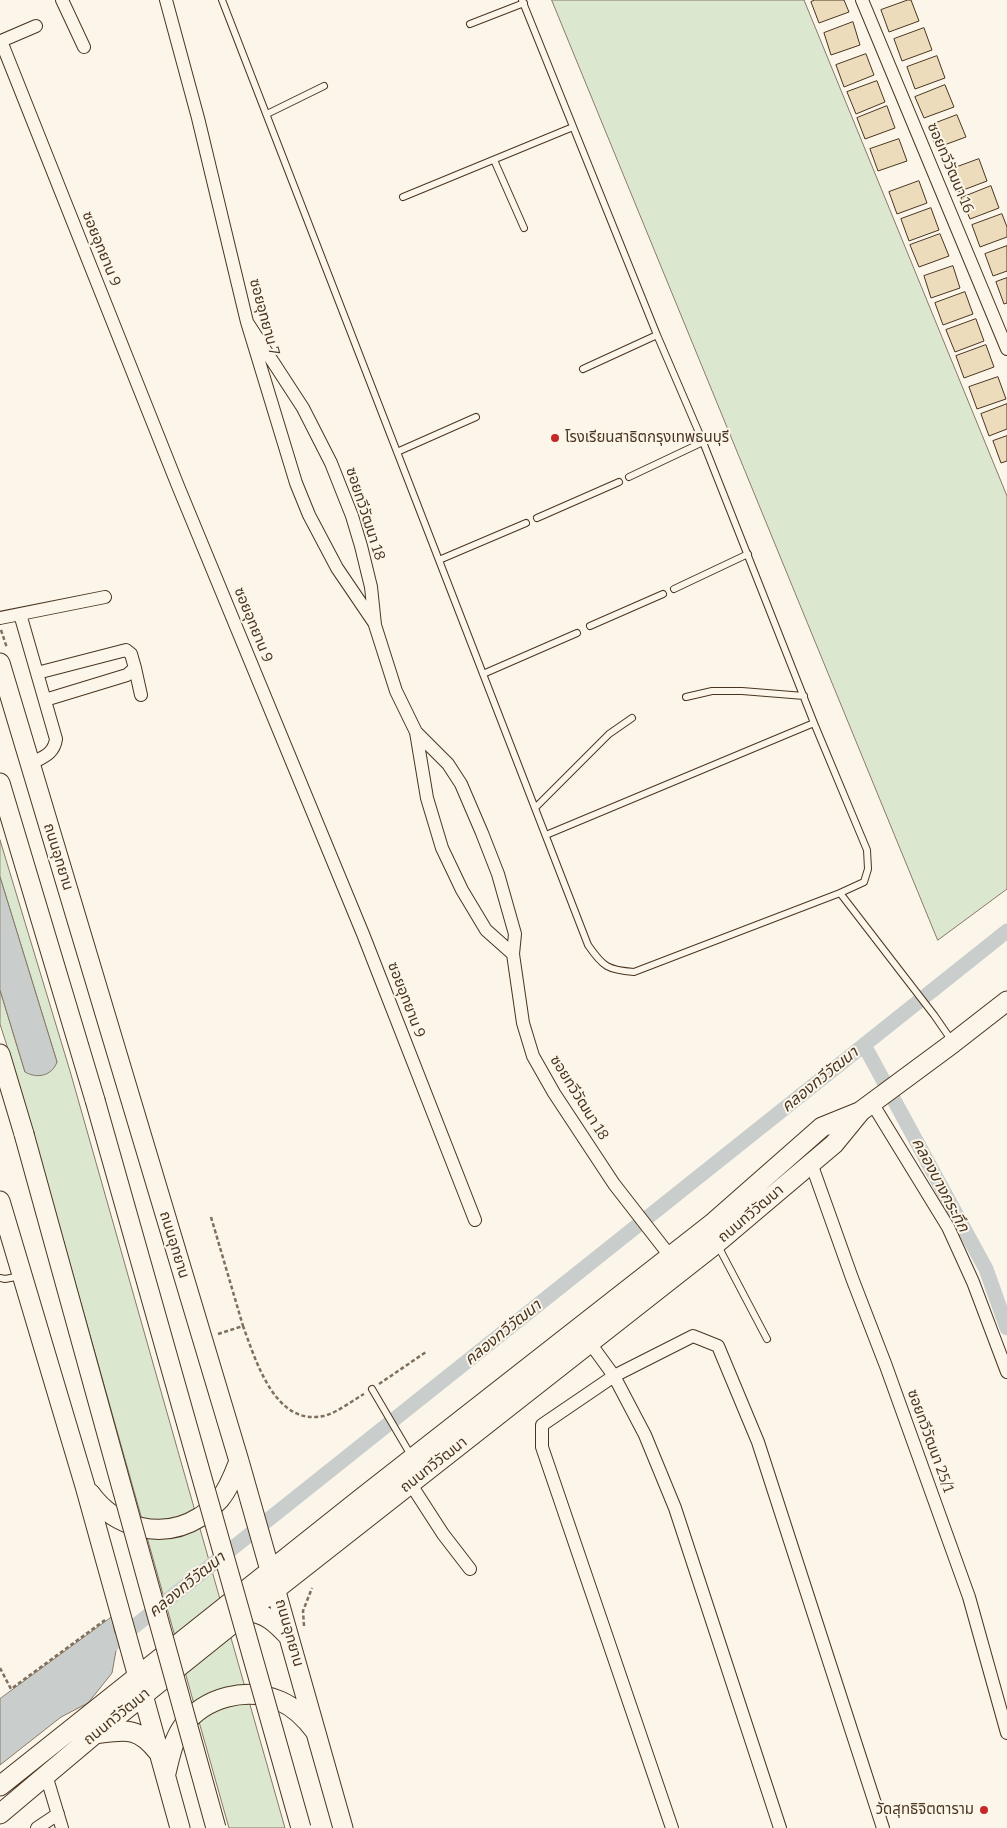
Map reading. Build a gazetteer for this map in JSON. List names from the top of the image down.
{
  "streets": {
    "main road": ["ถนนอุทยาน", "ถนนทวีวัฒนา"],
    "street": [
      "ซอยทวีวัฒนา 16",
      "ซอยอุทยาน 9",
      "ซอยอุทยาน 7",
      "ซอยทวีวัฒนา 18",
      "ซอยทวีวัฒนา 25/1"
    ]
  },
  "crossings": [
    ["ซอยอุทยาน 7", "ซอยทวีวัฒนา 18"],
    ["ซอยทวีวัฒนา 18", "ถนนทวีวัฒนา"],
    ["ถนนอุทยาน", "ถนนทวีวัฒนา"],
    ["ถนนทวีวัฒนา", "ซอยทวีวัฒนา 25/1"]
  ],
  "water": ["คลองทวีวัฒนา", "คลองบางกระทึก"],
  "places": ["โรงเรียนสาธิตกรุงเทพธนบุรี", "วัดสุทธิจิตตาราม"]
}
